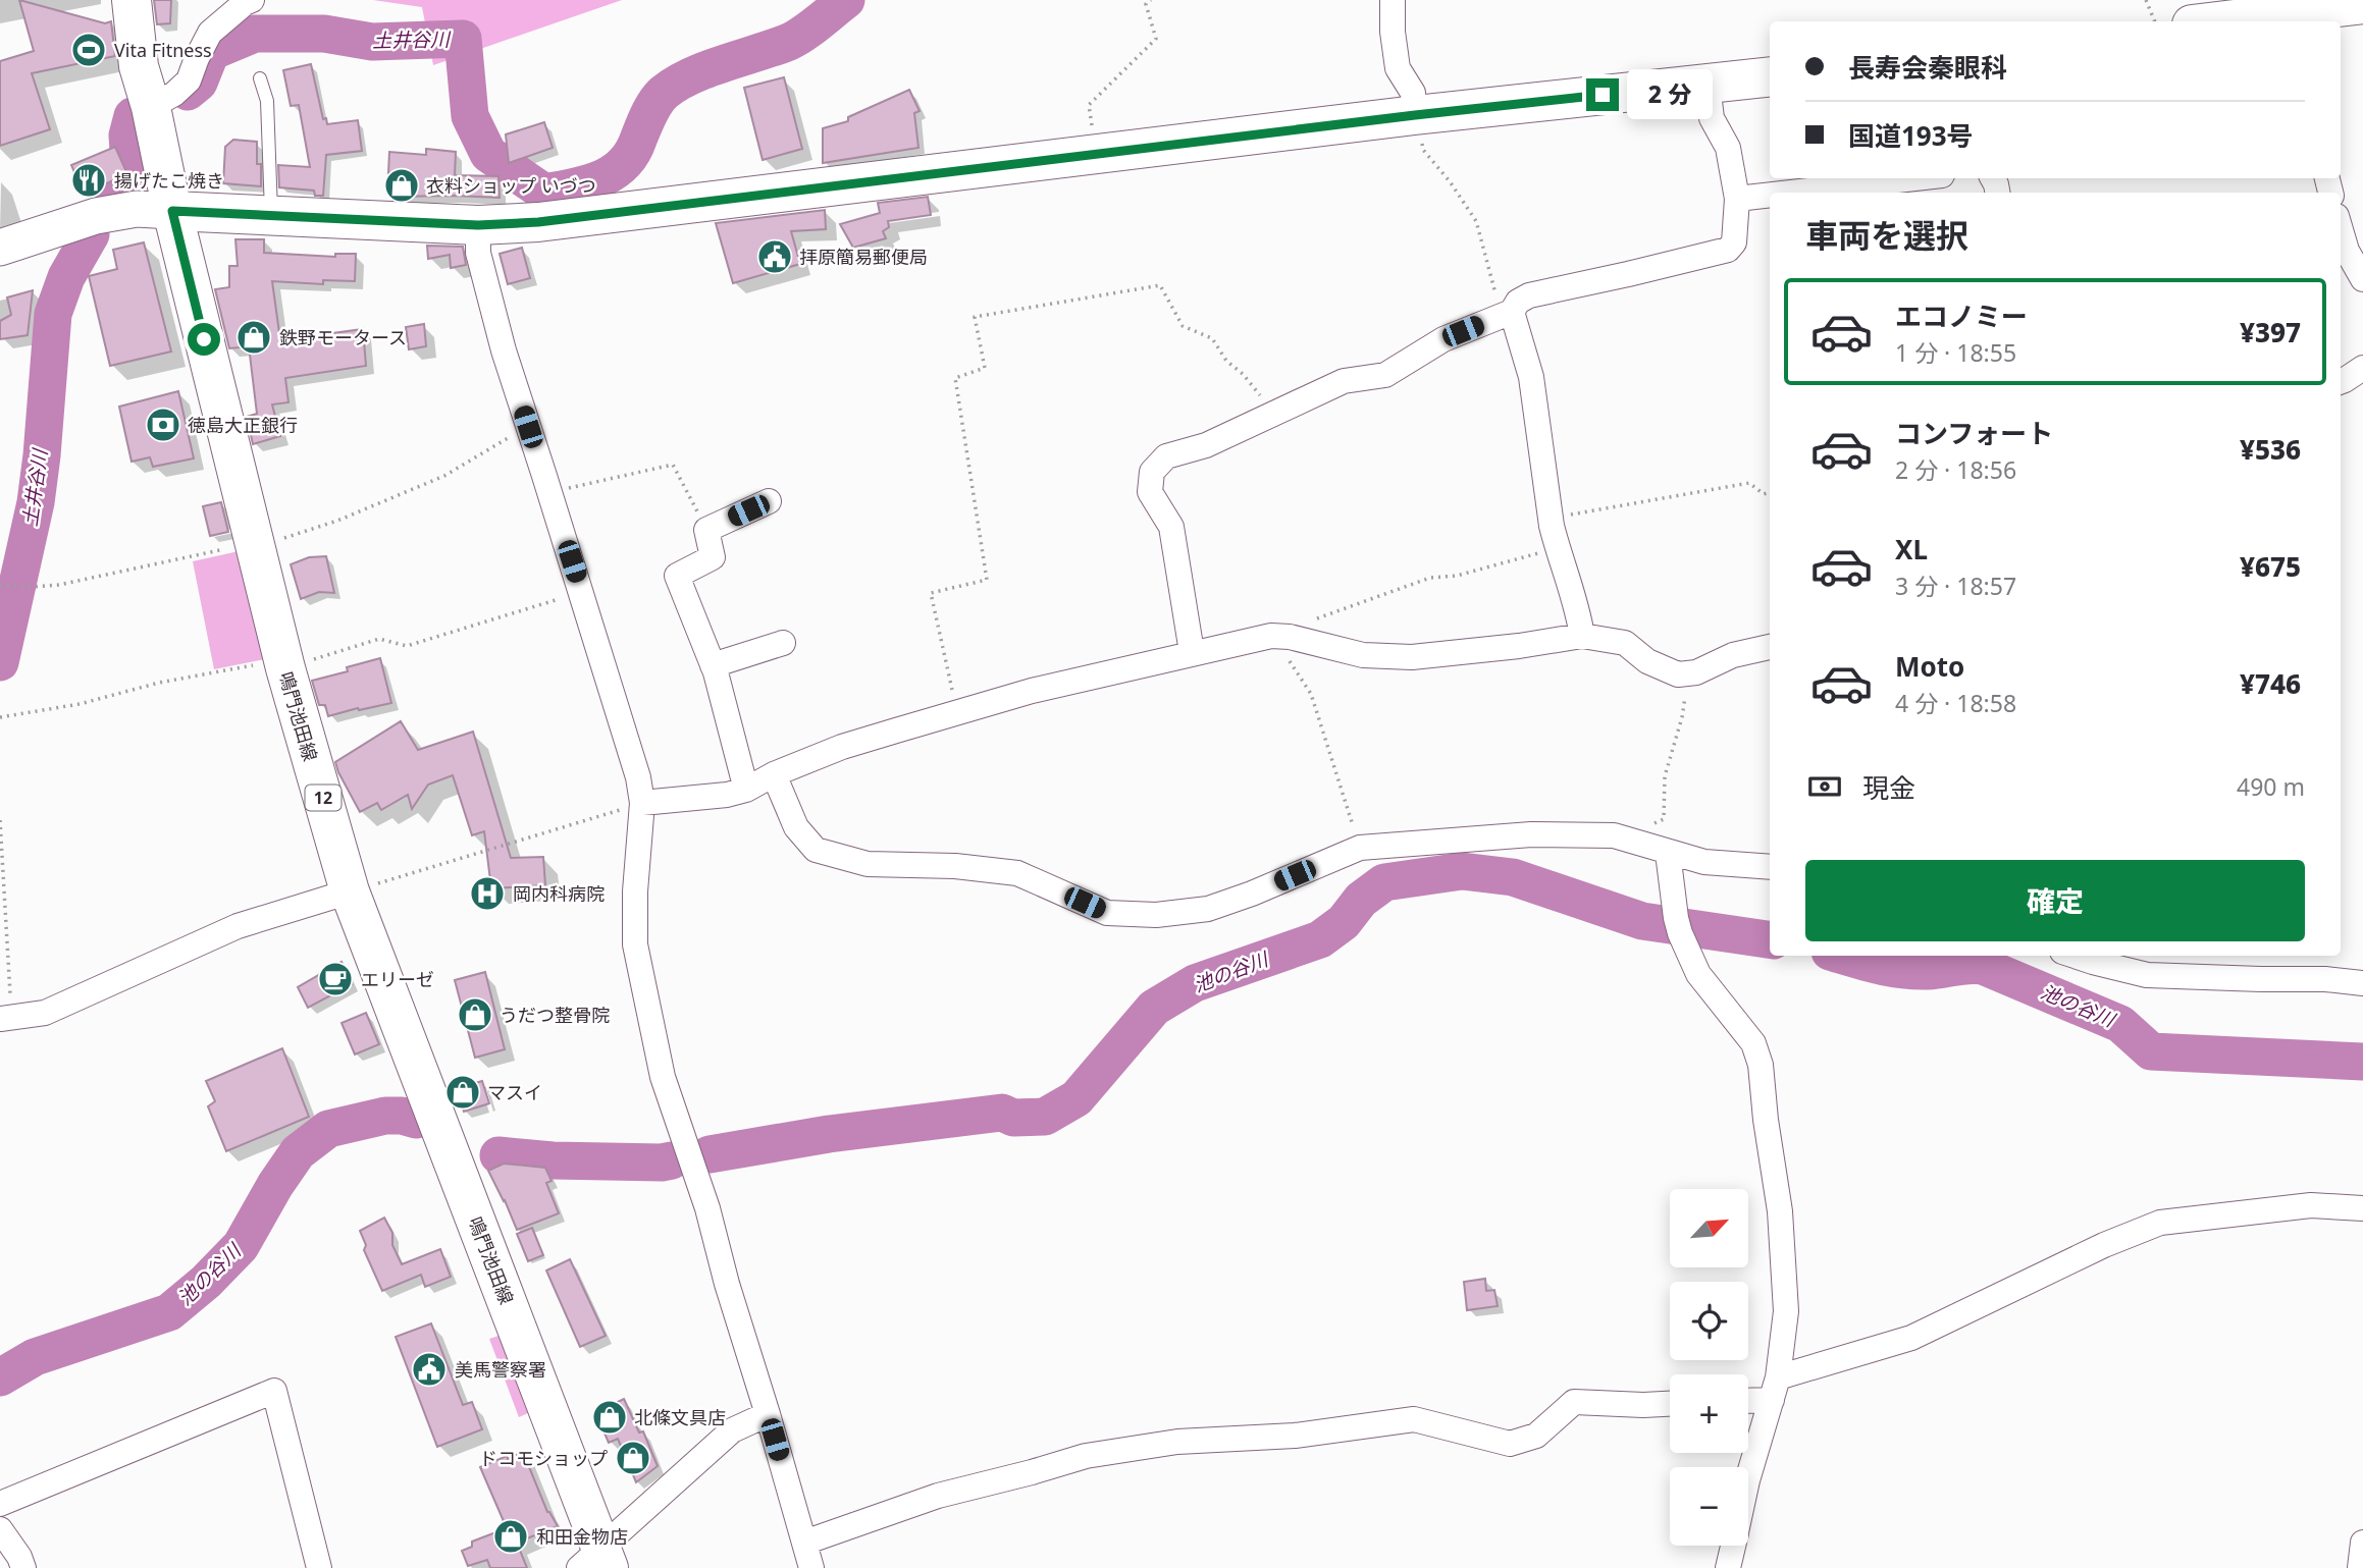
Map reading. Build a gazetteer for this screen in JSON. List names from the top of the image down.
{
  "streets": {
    "main road": ["鳴門池田線", "12"]
  },
  "water": ["土井谷川", "池の谷川"],
  "places": {
    "sports": ["Vita Fitness"],
    "restaurant": ["揚げたこ焼き"],
    "shop": [
      "衣料ショップ いづつ",
      "鉄野モータース",
      "うだつ整骨院",
      "マスイ",
      "北條文具店",
      "ドコモショップ",
      "和田金物店"
    ],
    "public building": ["拝原簡易郵便局", "美馬警察署"],
    "bank": ["徳島大正銀行"],
    "hospital": ["岡内科病院"],
    "cafe": ["エリーゼ"]
  },
  "north": "top right",
  "page": {
    "banner": ["長寿会秦眼科", "国道193号"],
    "bubble": "2 分",
    "heading": "車両を選択",
    "list": [
      {
        "name": "エコノミー",
        "note": "1 分 · 18:55",
        "value": "¥397"
      },
      {
        "name": "コンフォート",
        "note": "2 分 · 18:56",
        "value": "¥536"
      },
      {
        "name": "XL",
        "note": "3 分 · 18:57",
        "value": "¥675"
      },
      {
        "name": "Moto",
        "note": "4 分 · 18:58",
        "value": "¥746"
      }
    ],
    "pay": ["現金", "490 m"],
    "buttons": "確定",
    "map_buttons": ["+", "−"]
  }
}
